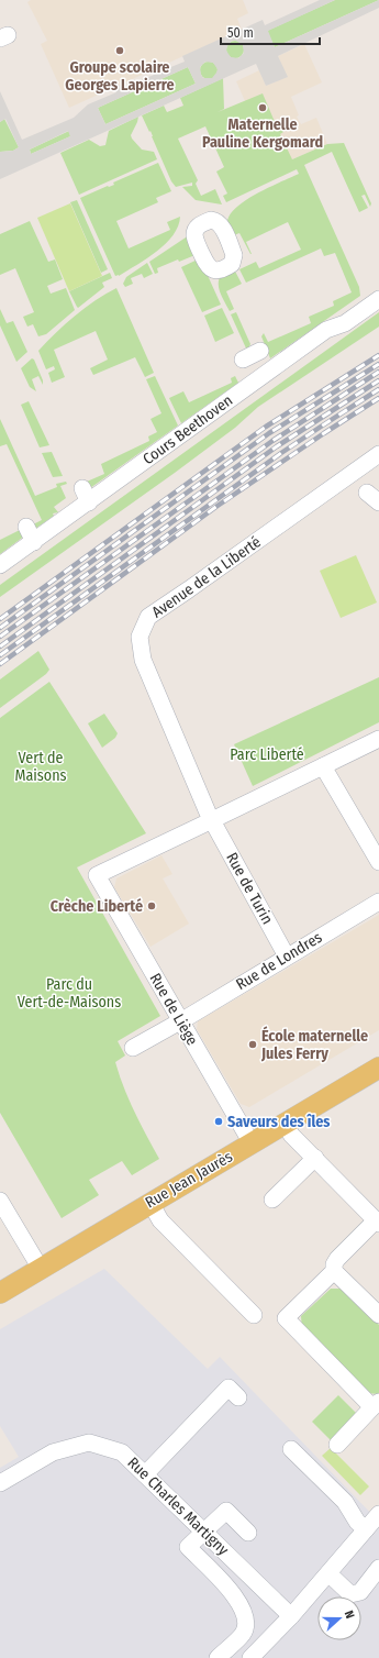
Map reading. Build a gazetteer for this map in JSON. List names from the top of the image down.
{
  "streets": {
    "main road": ["Rue Jean Jaurès"],
    "street": [
      "Cours Beethoven",
      "Avenue de la Liberté",
      "Rue de Turin",
      "Rue de Londres",
      "Rue de Liège",
      "Rue Charles Martigny"
    ]
  },
  "crossings": [
    ["Avenue de la Liberté", "Rue de Turin"],
    ["Avenue de la Liberté", "Rue de Liège"],
    ["Rue de Turin", "Rue de Londres"],
    ["Rue de Turin", "Rue de Liège"],
    ["Rue de Londres", "Rue de Liège"],
    ["Rue de Liège", "Rue Jean Jaurès"]
  ],
  "parks": ["Parc Liberté", "Vert de Maisons", "Parc du Vert-de-Maisons"],
  "places": [
    "Groupe scolaire Georges Lapierre",
    "Maternelle Pauline Kergomard",
    "Crèche Liberté",
    "École maternelle Jules Ferry",
    "Saveurs des îles"
  ],
  "scale_bar": "50 m",
  "north": "right"
}
